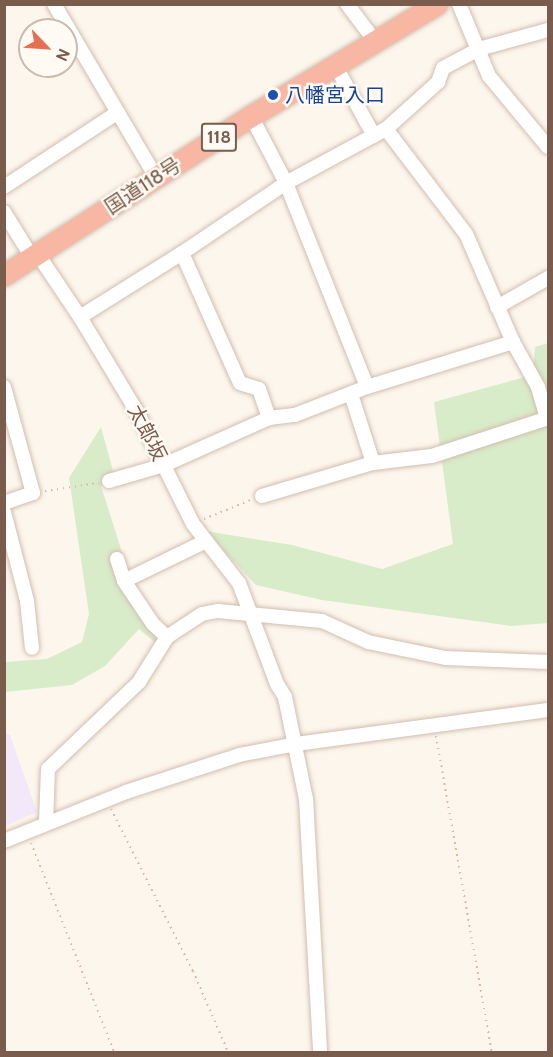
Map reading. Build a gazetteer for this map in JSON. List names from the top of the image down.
{
  "streets": {
    "highway": ["118", "国道118号"],
    "street": ["太郎坂"]
  },
  "crossings": [
    ["国道118号", "太郎坂"]
  ],
  "places": ["八幡宮入口"],
  "north": "bottom right"
}
